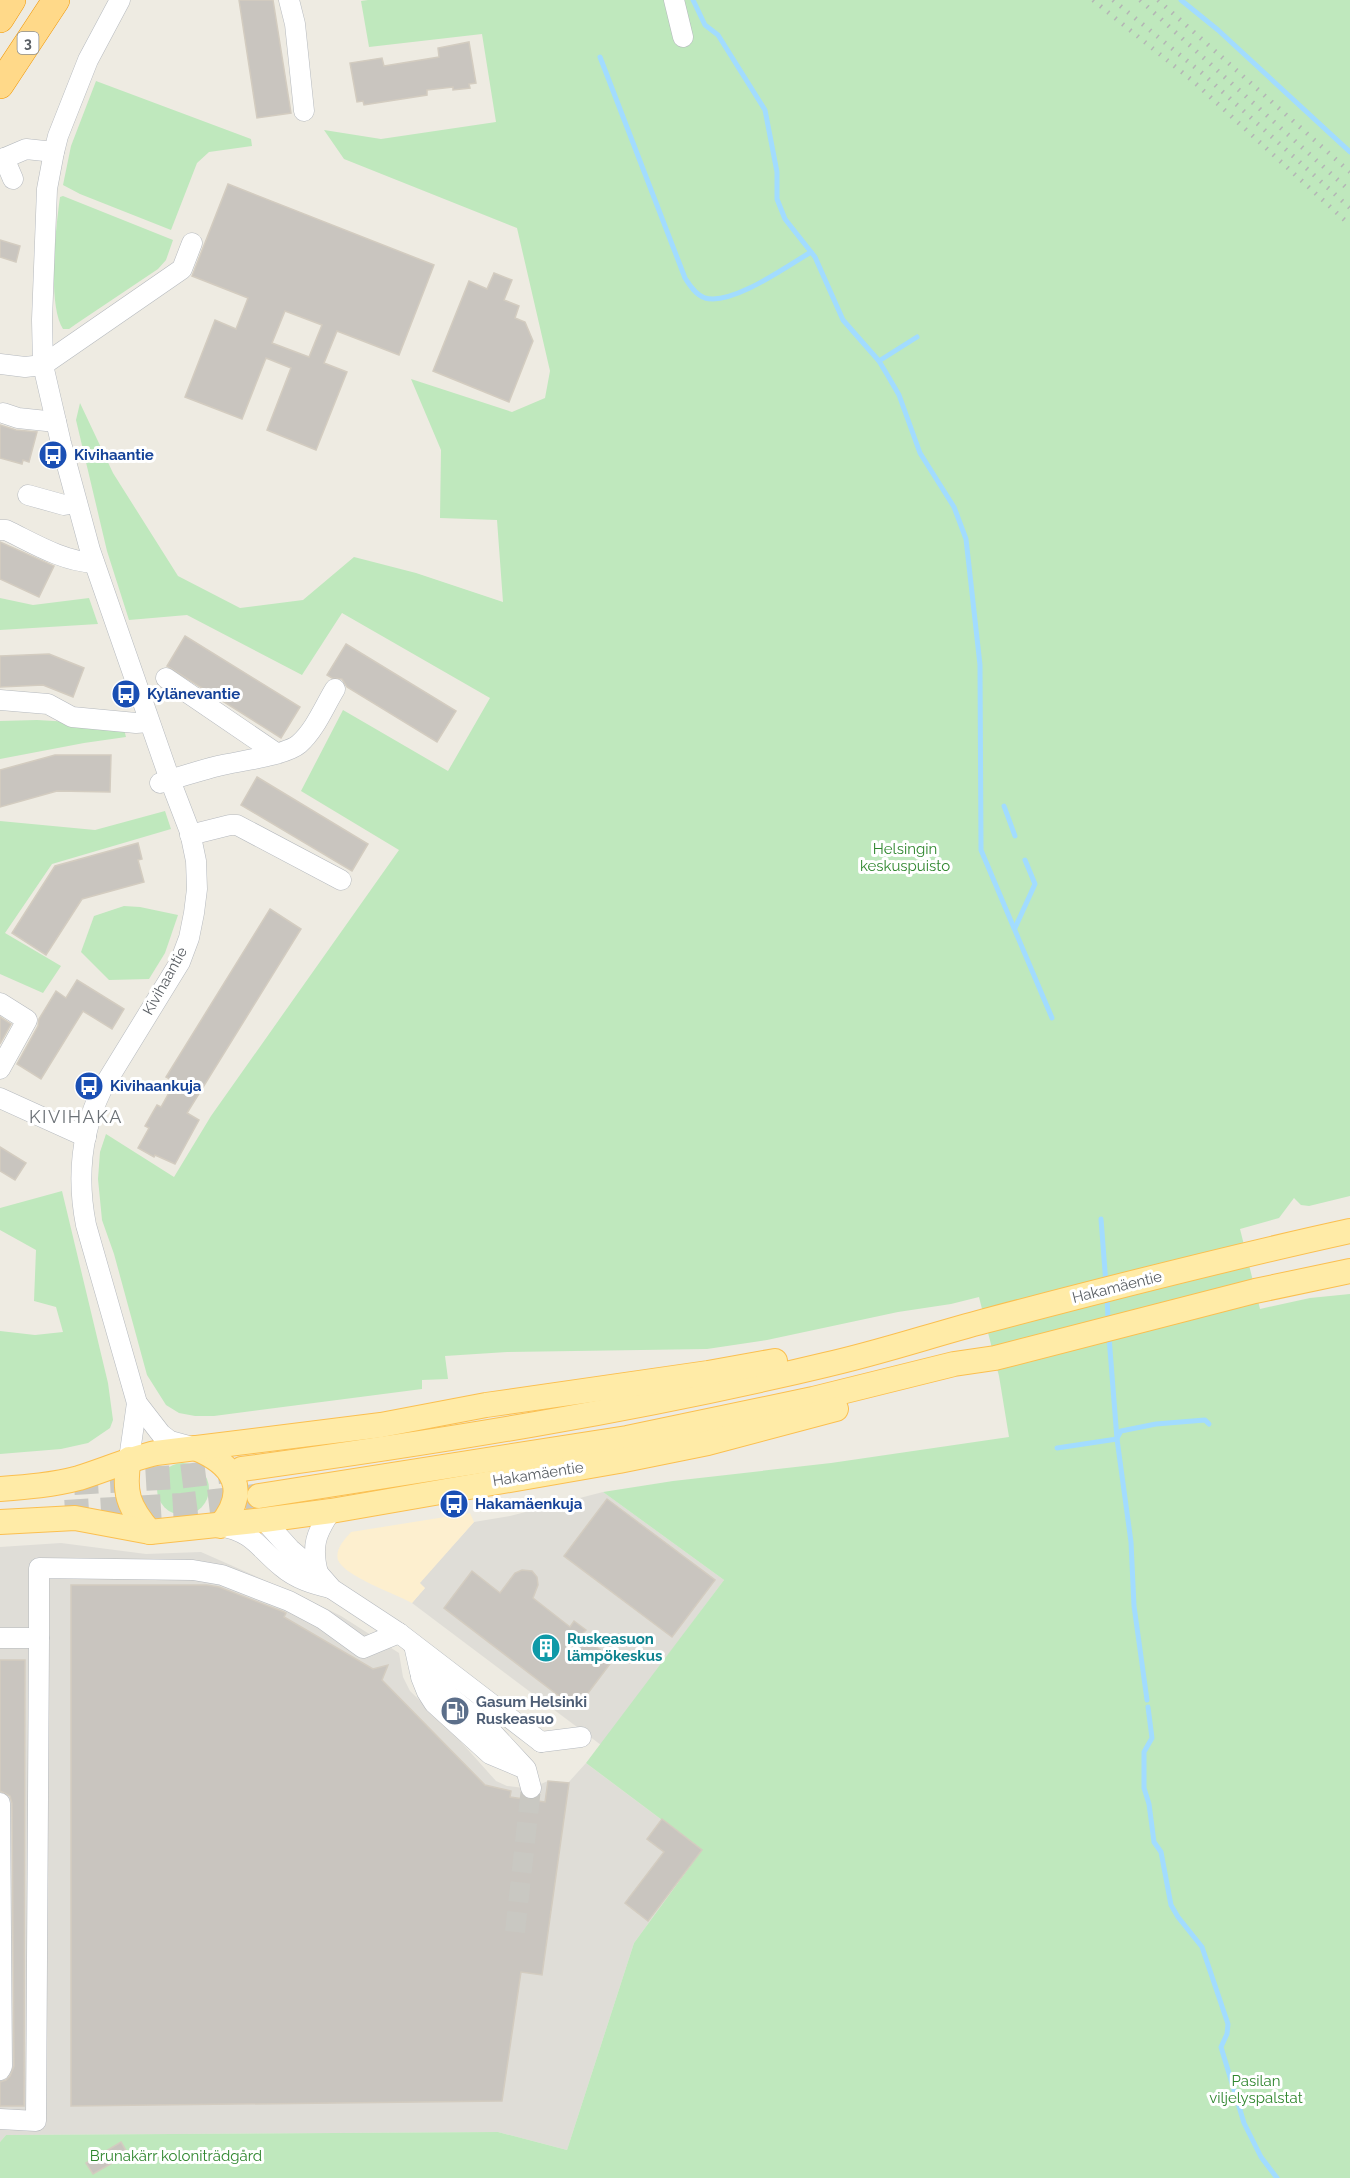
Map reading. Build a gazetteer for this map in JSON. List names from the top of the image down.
{
  "streets": {
    "highway": ["3"],
    "main road": ["Hakamäentie"],
    "street": ["Kivihaantie"]
  },
  "crossings": [
    ["Kivihaantie", "Hakamäentie"]
  ],
  "districts": ["KIVIHAKA"],
  "parks": ["Helsingin keskuspuisto", "Pasilan viljelyspalstat", "Brunakärr koloniträdgård"],
  "places": {
    "bus stop": [
      "Kivihaantie",
      "Kylänevantie",
      "Kivihaankuja",
      "Hakamäenkuja"
    ],
    "building": ["Ruskeasuon lämpökeskus"],
    "fuel station": ["Gasum Helsinki Ruskeasuo"]
  }
}
